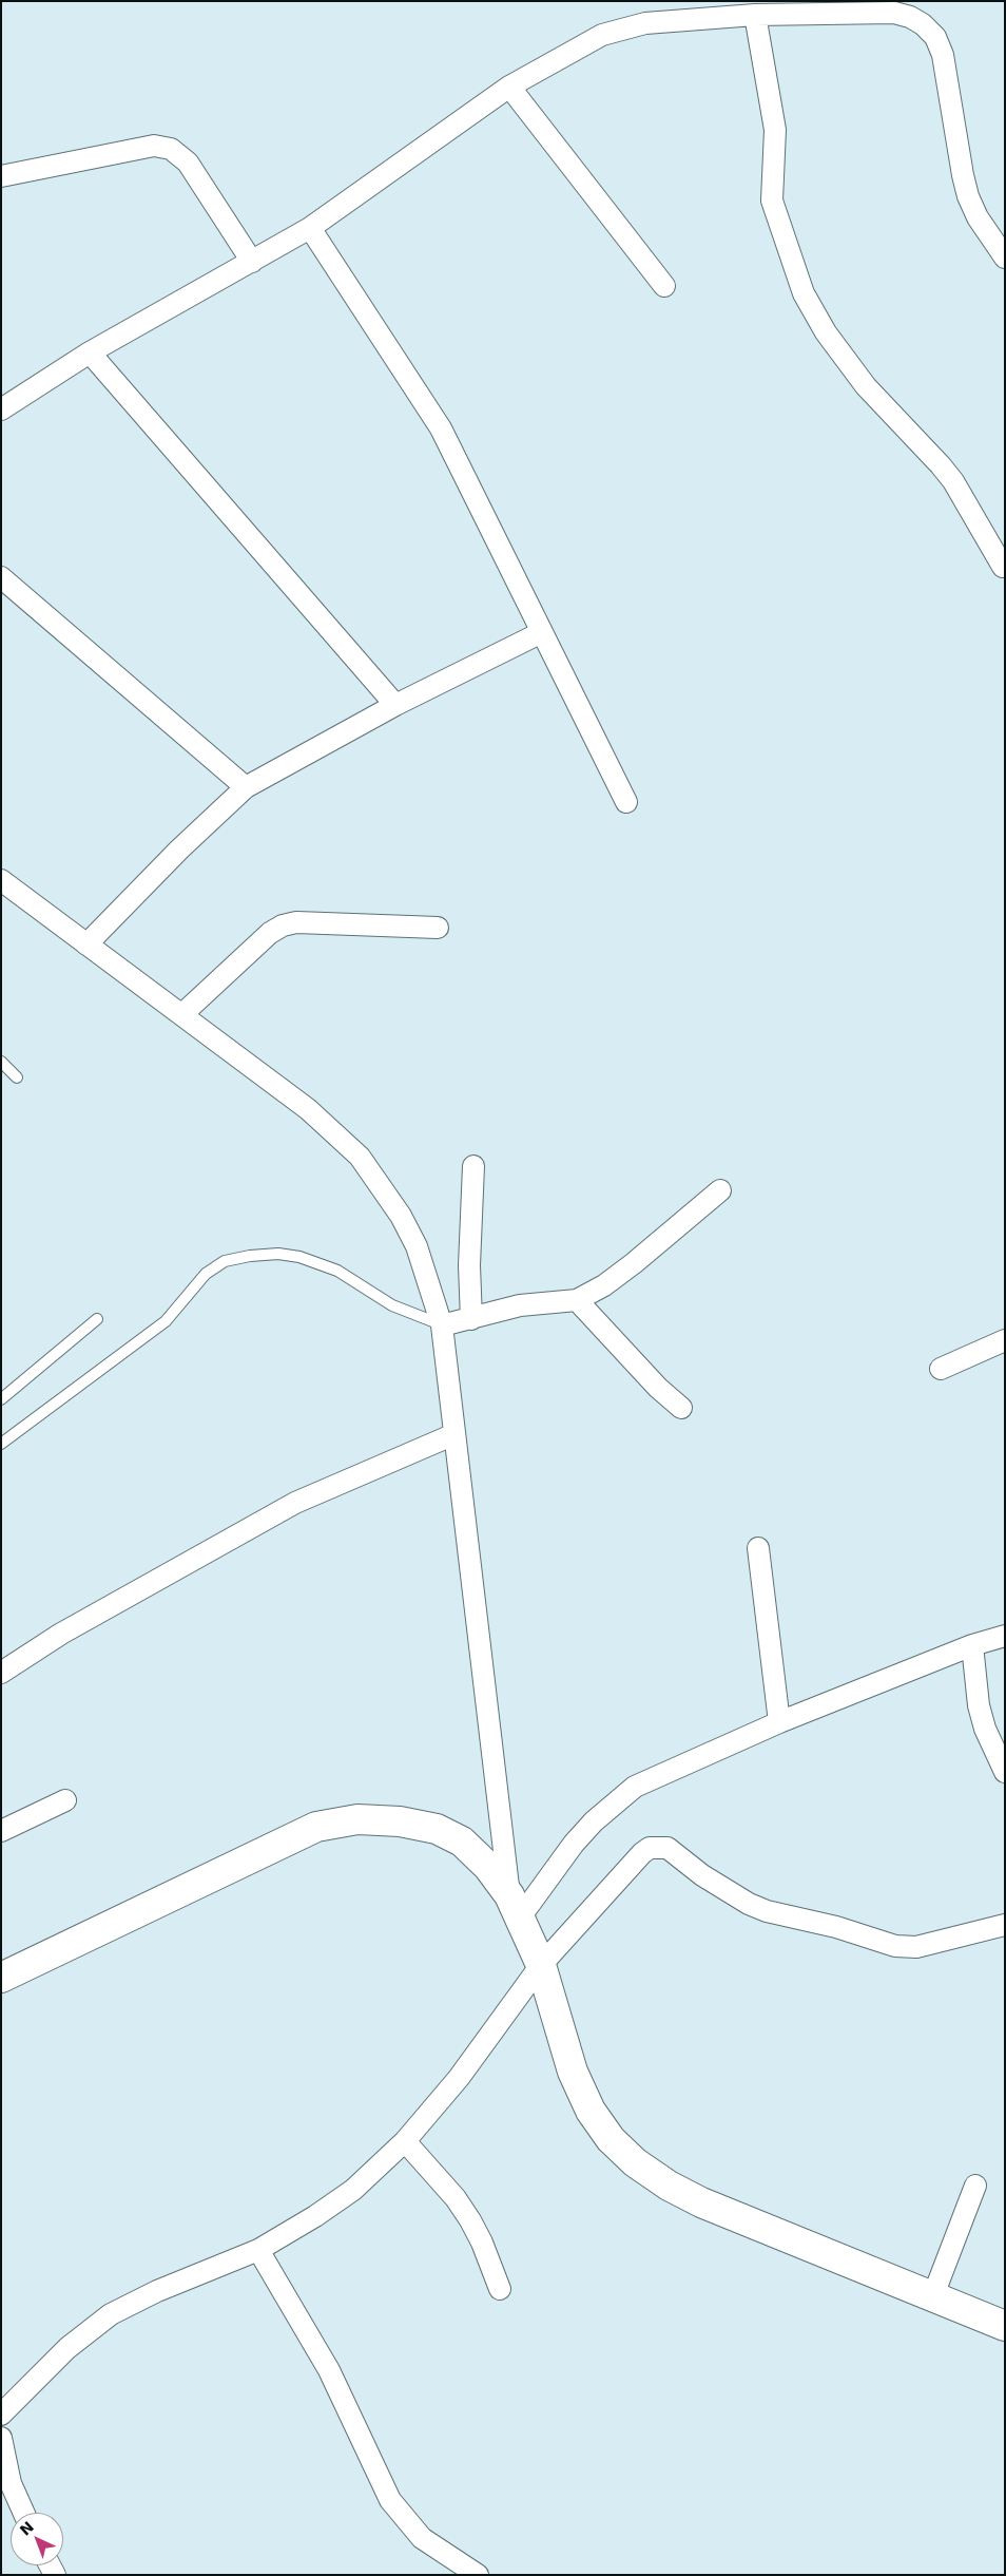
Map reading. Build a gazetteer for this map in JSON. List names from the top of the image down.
{
  "north": "top left"
}
